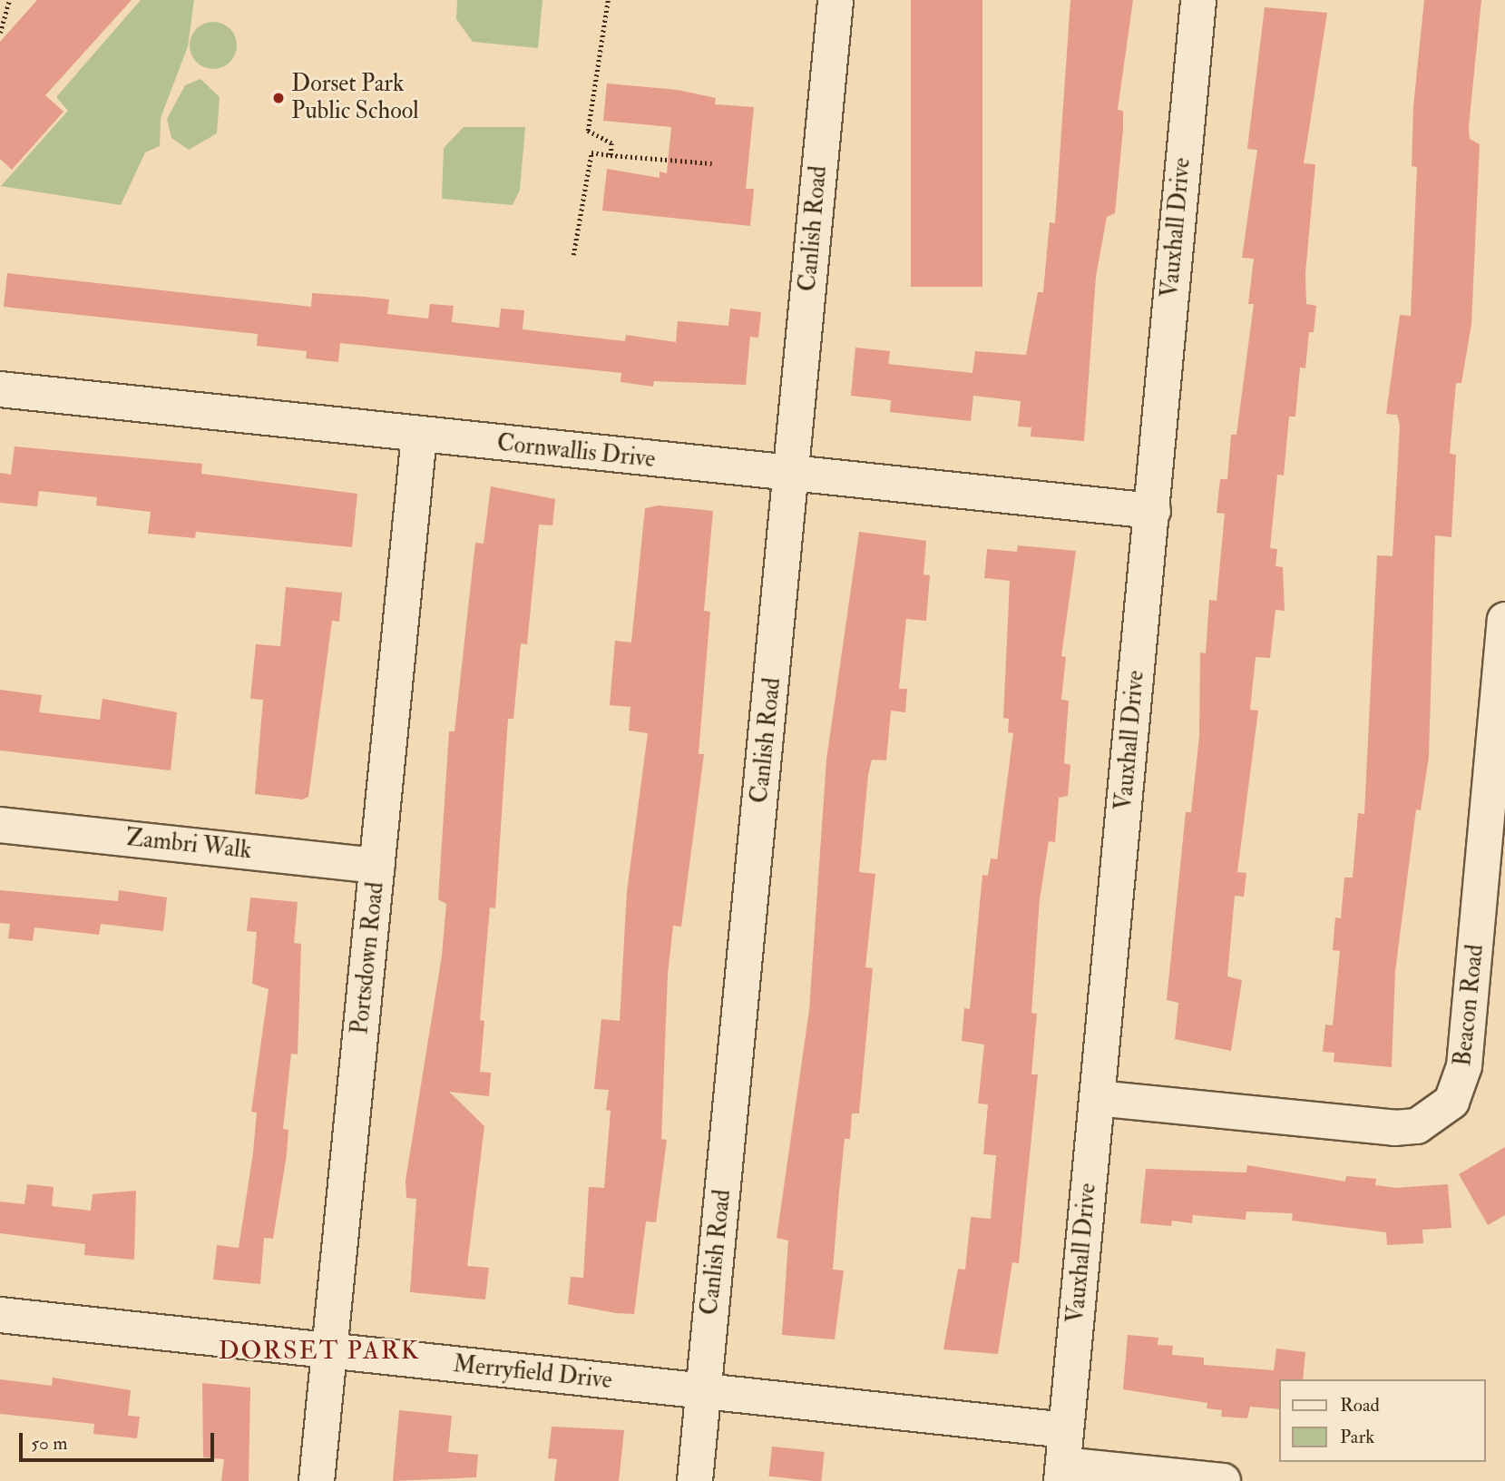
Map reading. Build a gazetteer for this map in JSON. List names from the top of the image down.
{
  "streets": {
    "street": [
      "Vauxhall Drive",
      "Canlish Road",
      "Cornwallis Drive",
      "Zambri Walk",
      "Portsdown Road",
      "Beacon Road",
      "Merryfield Drive"
    ]
  },
  "crossings": [
    ["Vauxhall Drive", "Cornwallis Drive"],
    ["Vauxhall Drive", "Beacon Road"],
    ["Vauxhall Drive", "Merryfield Drive"],
    ["Canlish Road", "Cornwallis Drive"],
    ["Canlish Road", "Merryfield Drive"],
    ["Cornwallis Drive", "Portsdown Road"],
    ["Zambri Walk", "Portsdown Road"],
    ["Portsdown Road", "Merryfield Drive"]
  ],
  "districts": ["DORSET PARK"],
  "places": ["Dorset Park Public School"],
  "legend": ["Road", "Park"],
  "scale_bar": "50 m"
}
